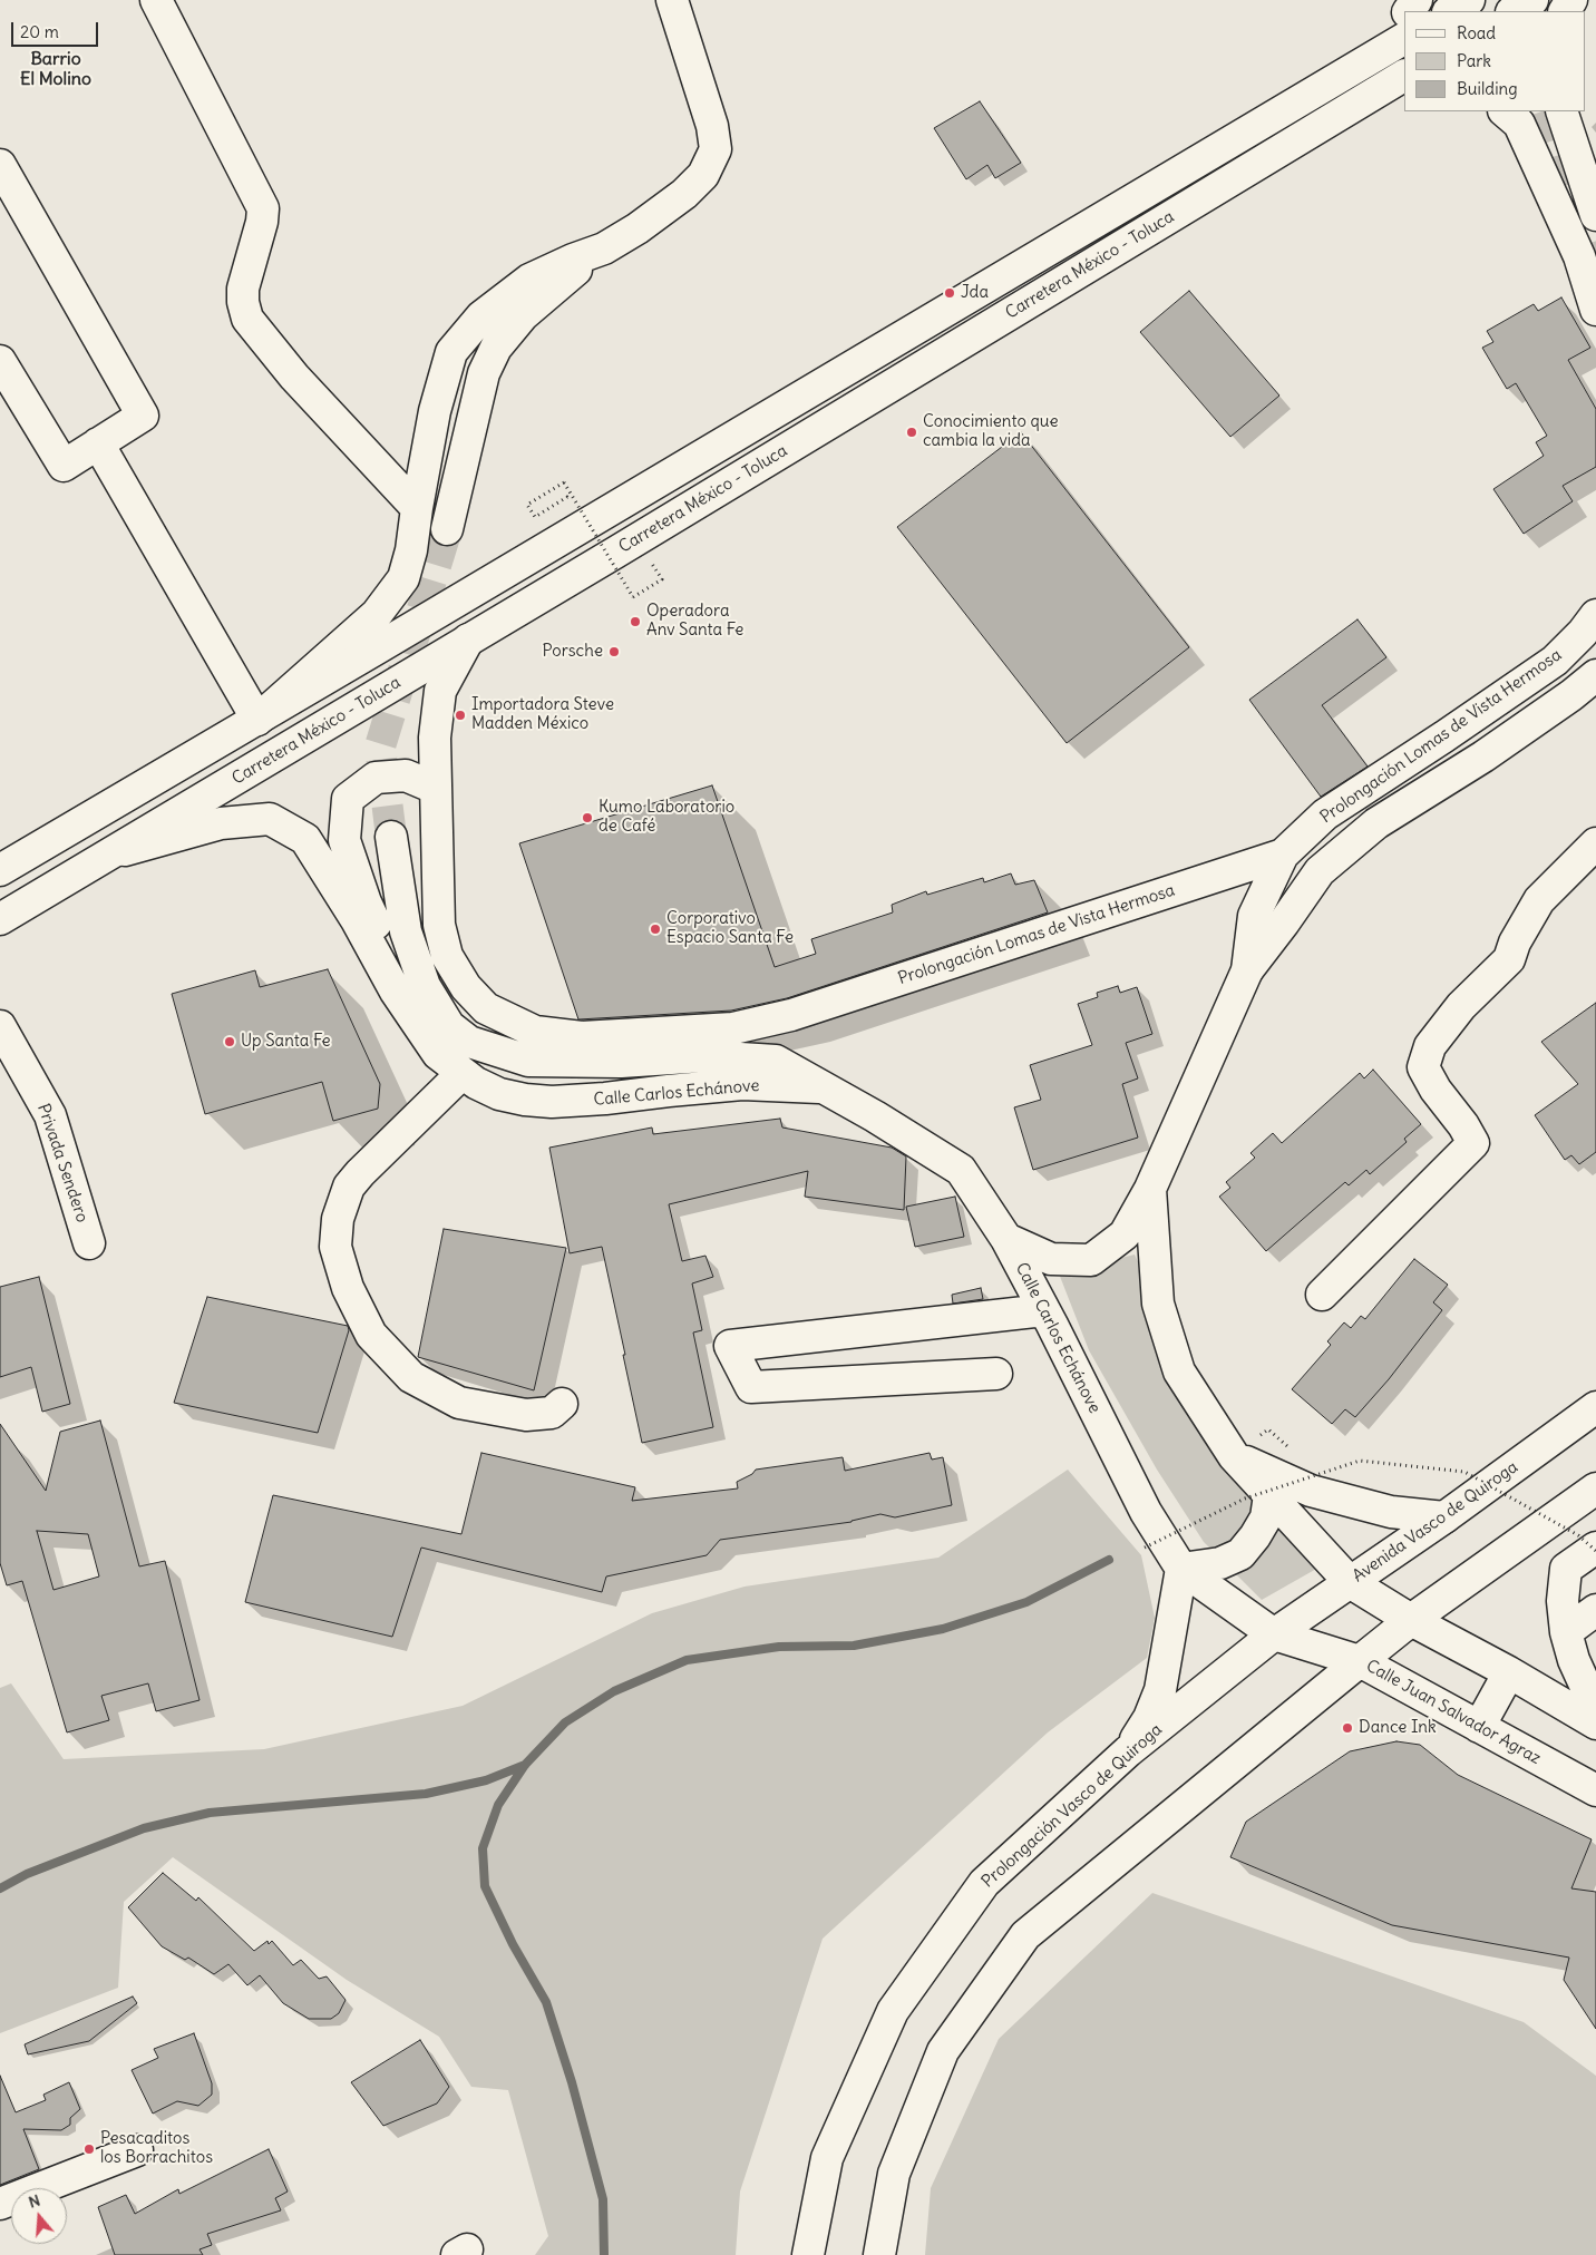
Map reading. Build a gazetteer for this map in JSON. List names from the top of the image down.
{
  "streets": {
    "street": [
      "Carretera México - Toluca",
      "Prolongación Lomas de Vista Hermosa",
      "Calle Carlos Echánove",
      "Privada Sendero",
      "Avenida Vasco de Quiroga",
      "Calle Juan Salvador Agraz",
      "Prolongación Vasco de Quiroga"
    ]
  },
  "crossings": [
    ["Carretera México - Toluca", "Calle Carlos Echánove"],
    ["Prolongación Lomas de Vista Hermosa", "Avenida Vasco de Quiroga"],
    ["Calle Carlos Echánove", "Avenida Vasco de Quiroga"],
    ["Calle Carlos Echánove", "Calle Juan Salvador Agraz"],
    ["Calle Carlos Echánove", "Prolongación Vasco de Quiroga"],
    ["Avenida Vasco de Quiroga", "Calle Juan Salvador Agraz"],
    ["Avenida Vasco de Quiroga", "Prolongación Vasco de Quiroga"],
    ["Calle Juan Salvador Agraz", "Prolongación Vasco de Quiroga"]
  ],
  "districts": ["Barrio El Molino"],
  "places": [
    "Jda",
    "Conocimiento que cambia la vida",
    "Operadora Anv Santa Fe",
    "Porsche",
    "Importadora Steve Madden México",
    "Kumo Laboratorio de Café",
    "Corporativo Espacio Santa Fe",
    "Up Santa Fe",
    "Dance Ink",
    "Pesacaditos los Borrachitos"
  ],
  "legend": ["Road", "Park", "Building"],
  "scale_bar": "20 m",
  "north": "top"
}
